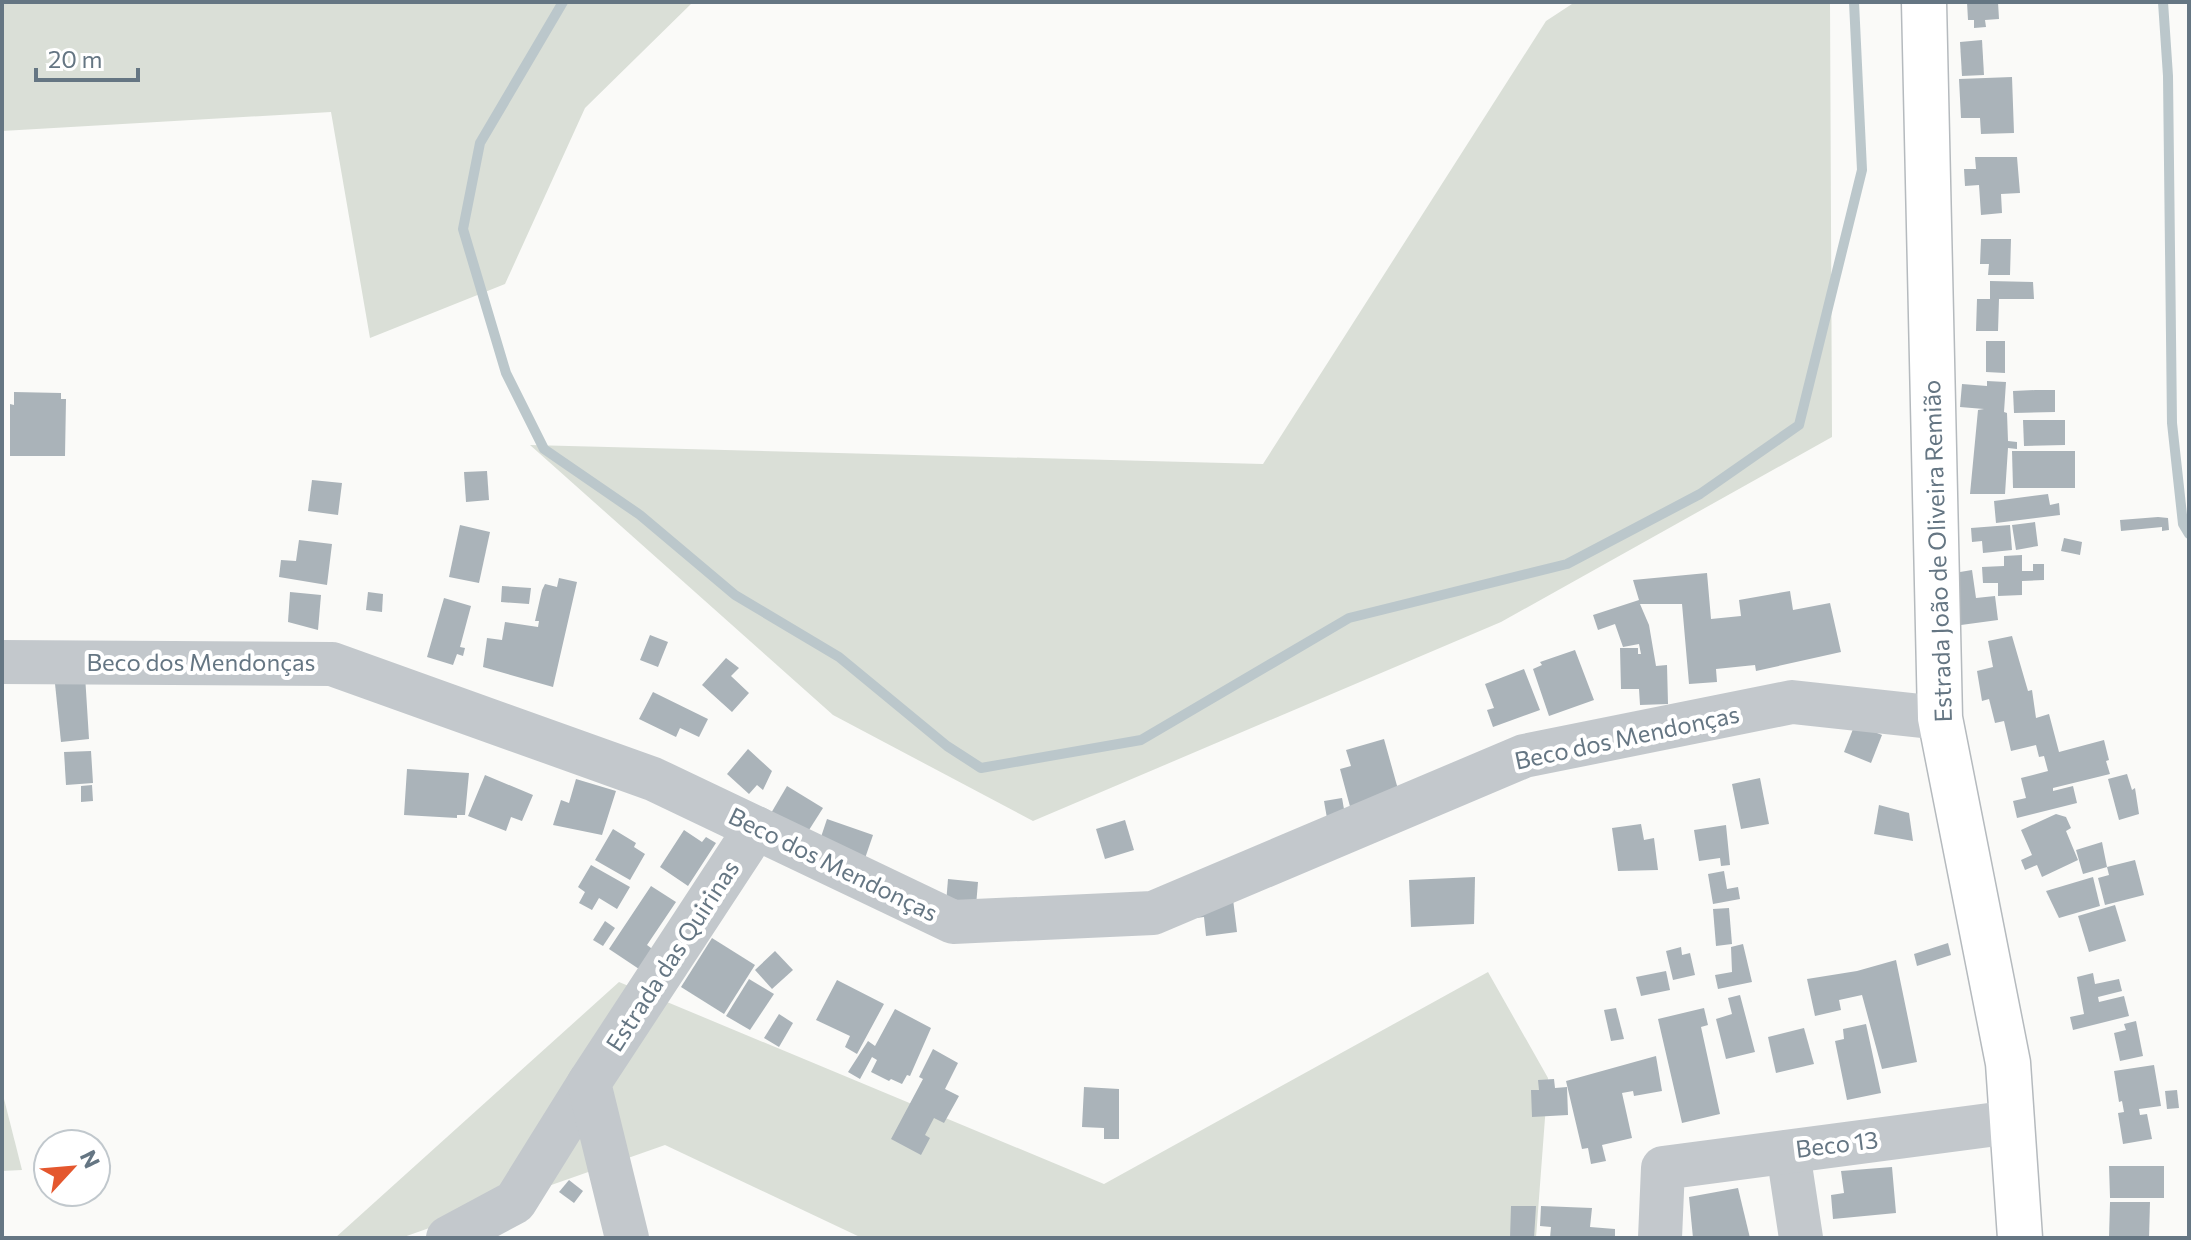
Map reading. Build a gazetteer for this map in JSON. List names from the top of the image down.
{
  "streets": {
    "main road": ["Estrada João de Oliveira Remião"],
    "street": ["Beco dos Mendonças", "Estrada das Quirinas", "Beco 13"]
  },
  "crossings": [
    ["Estrada João de Oliveira Remião", "Beco dos Mendonças"],
    ["Estrada João de Oliveira Remião", "Beco 13"],
    ["Beco dos Mendonças", "Estrada das Quirinas"]
  ],
  "scale_bar": "20 m",
  "north": "top right"
}
